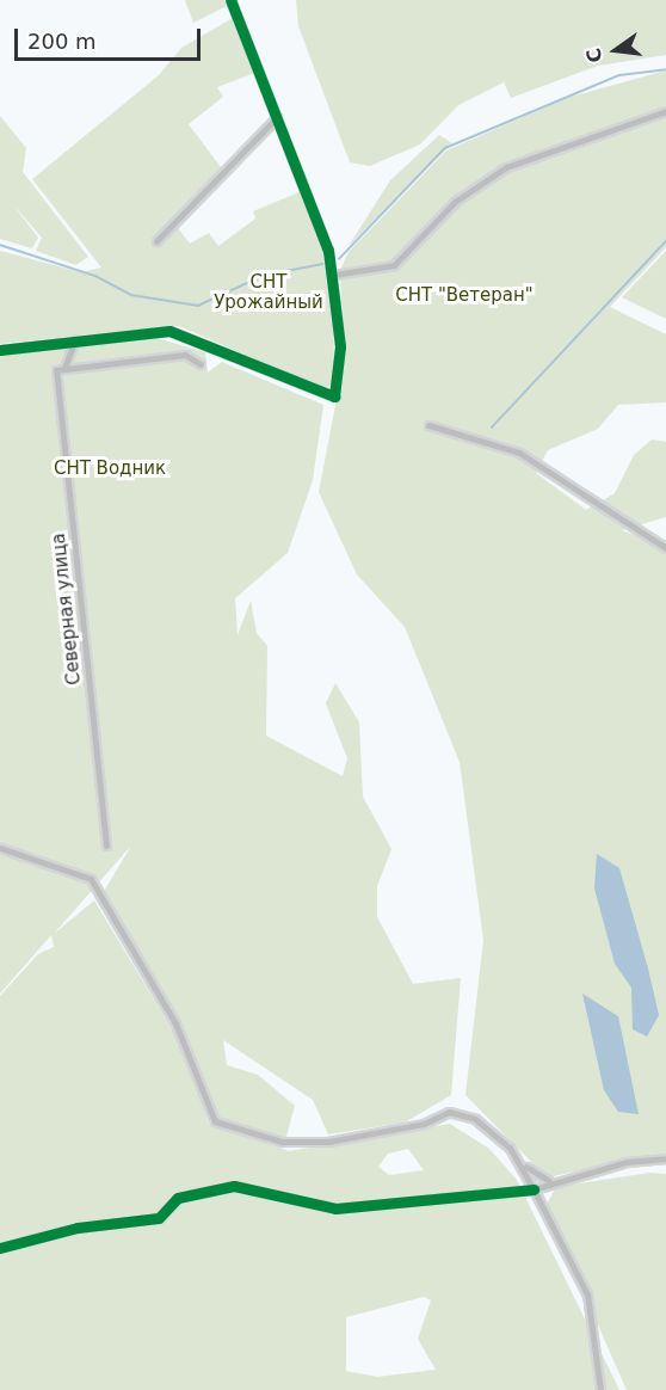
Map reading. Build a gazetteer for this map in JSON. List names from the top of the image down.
{
  "streets": {
    "street": ["Северная улица"]
  },
  "parks": ["СНТ Урожайный", "СНТ \"Ветеран\"", "СНТ Водник"],
  "scale_bar": "200 m",
  "north": "left"
}
